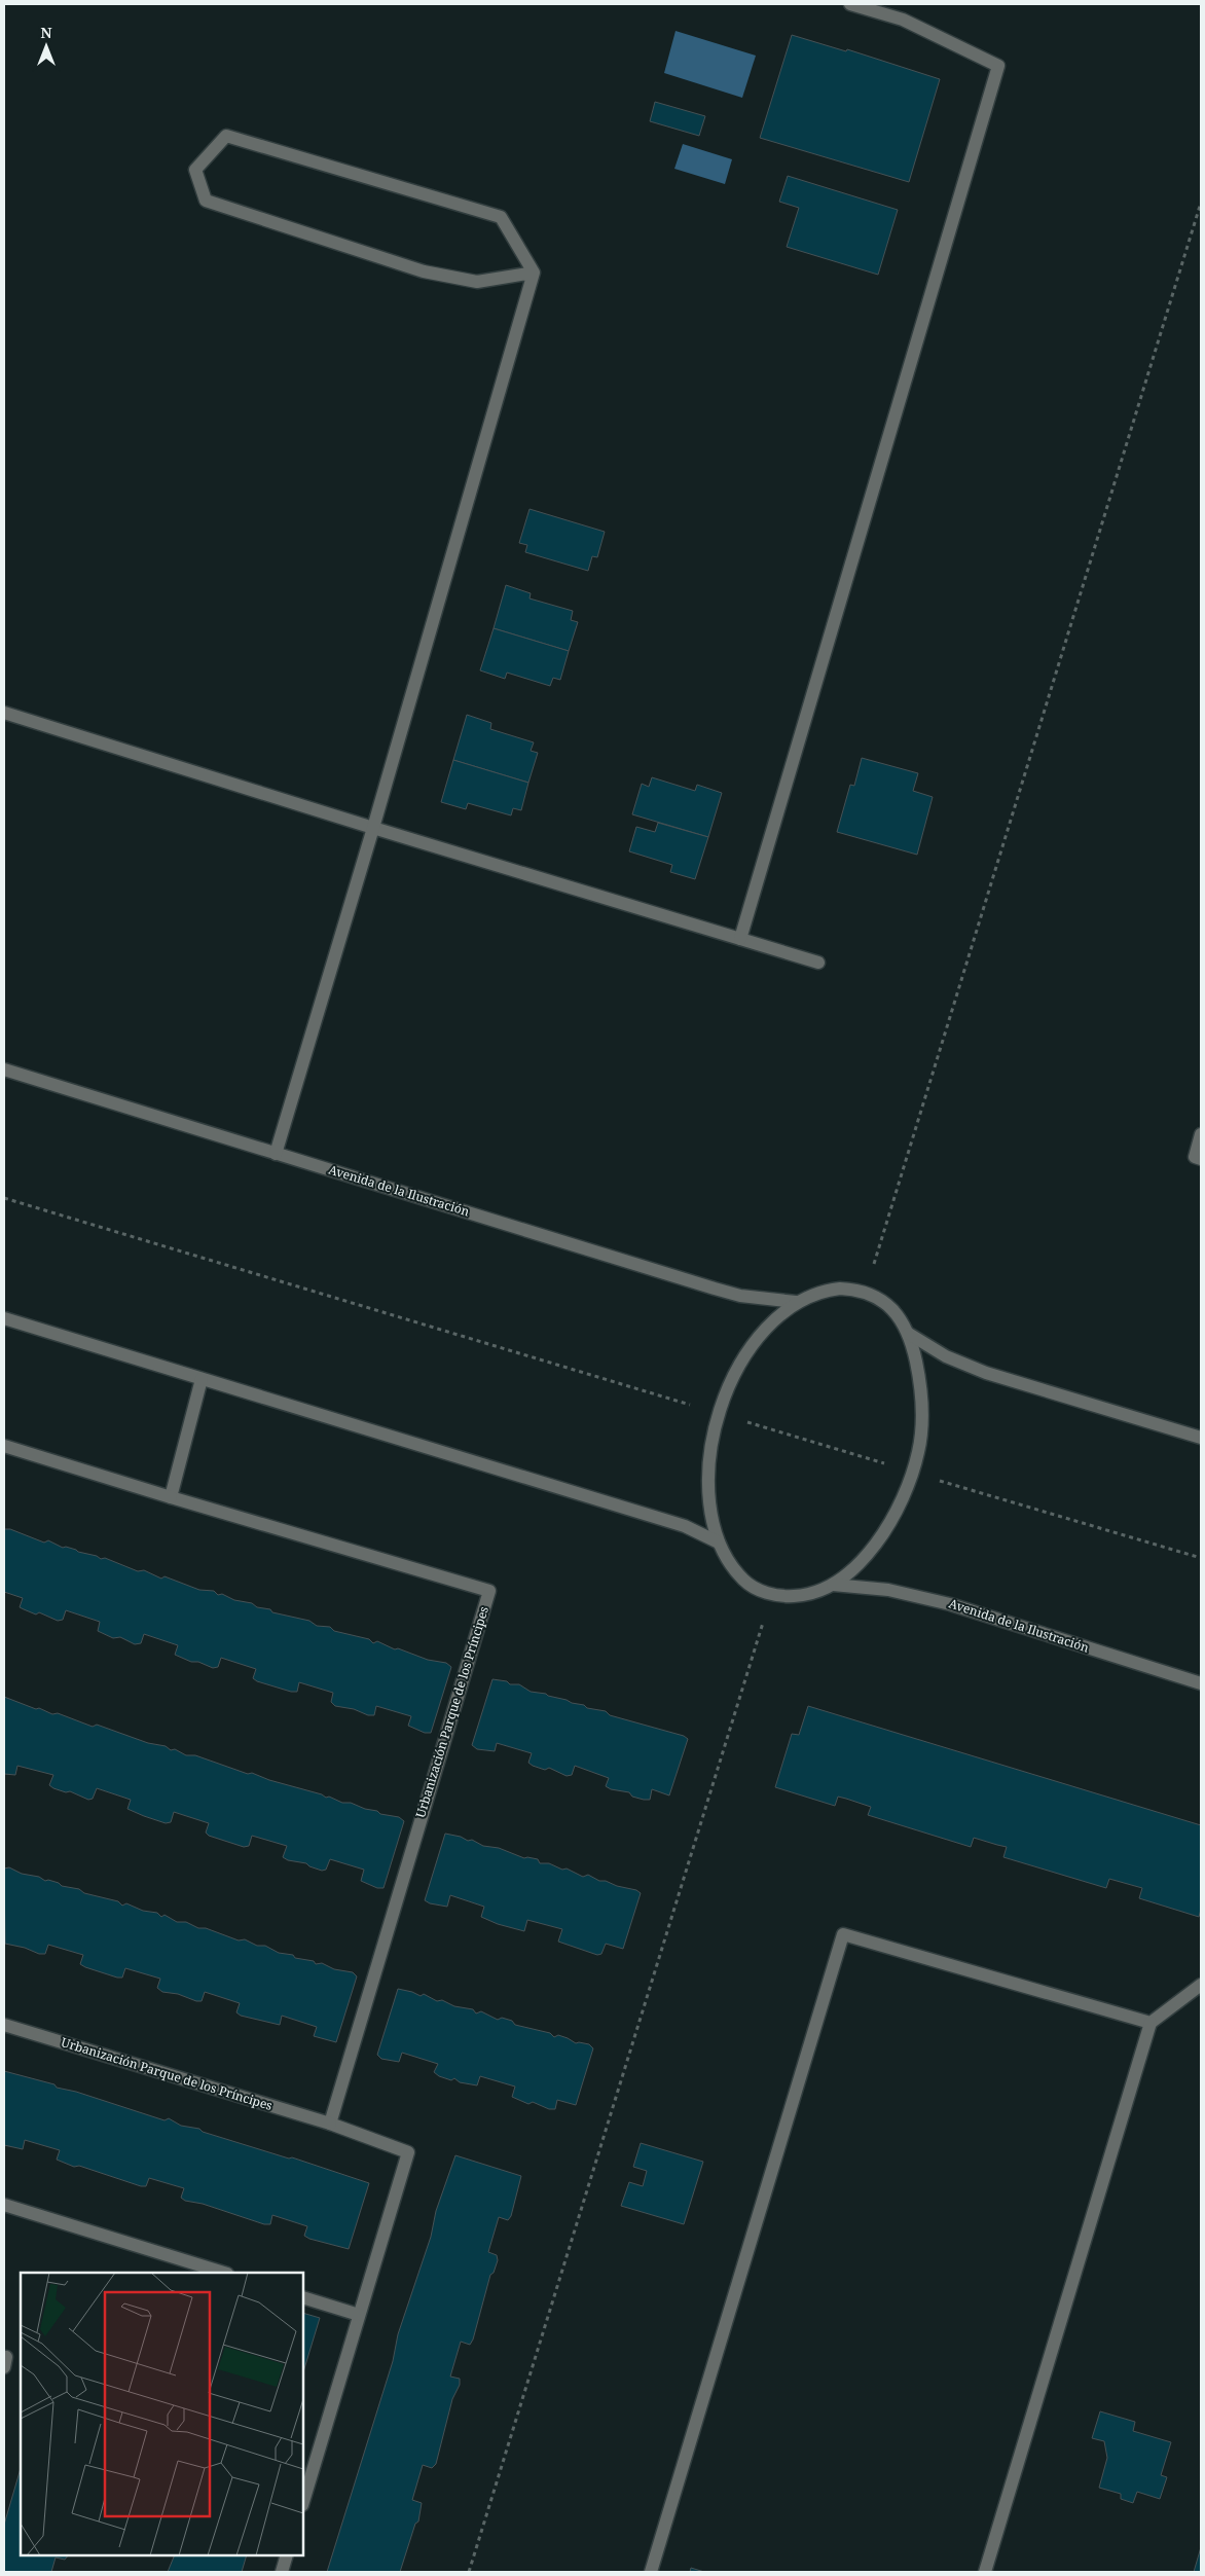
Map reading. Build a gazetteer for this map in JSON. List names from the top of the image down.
{
  "streets": {
    "street": ["Avenida de la Ilustración", "Urbanización Parque de los Príncipes"]
  },
  "north": "top"
}
